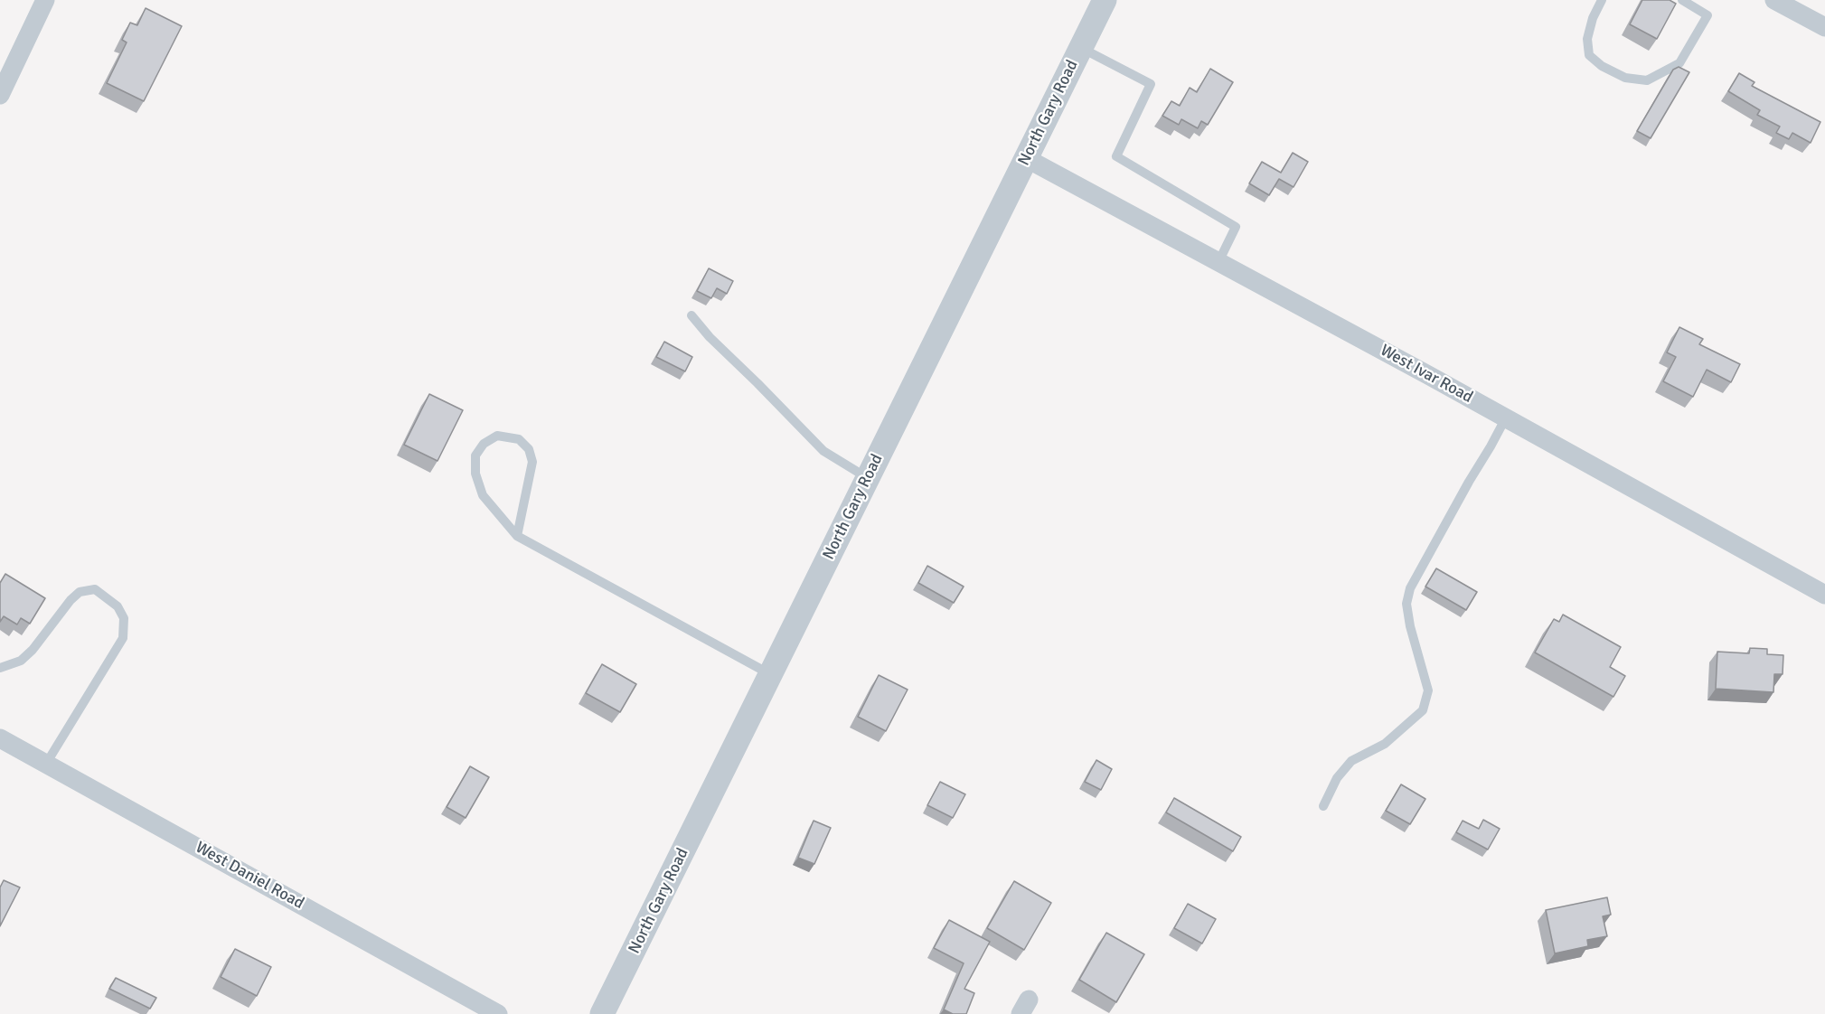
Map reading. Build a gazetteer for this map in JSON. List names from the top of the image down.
{
  "streets": {
    "street": ["North Gary Road", "West Ivar Road", "West Daniel Road"]
  },
  "crossings": [
    ["North Gary Road", "West Ivar Road"]
  ]
}
